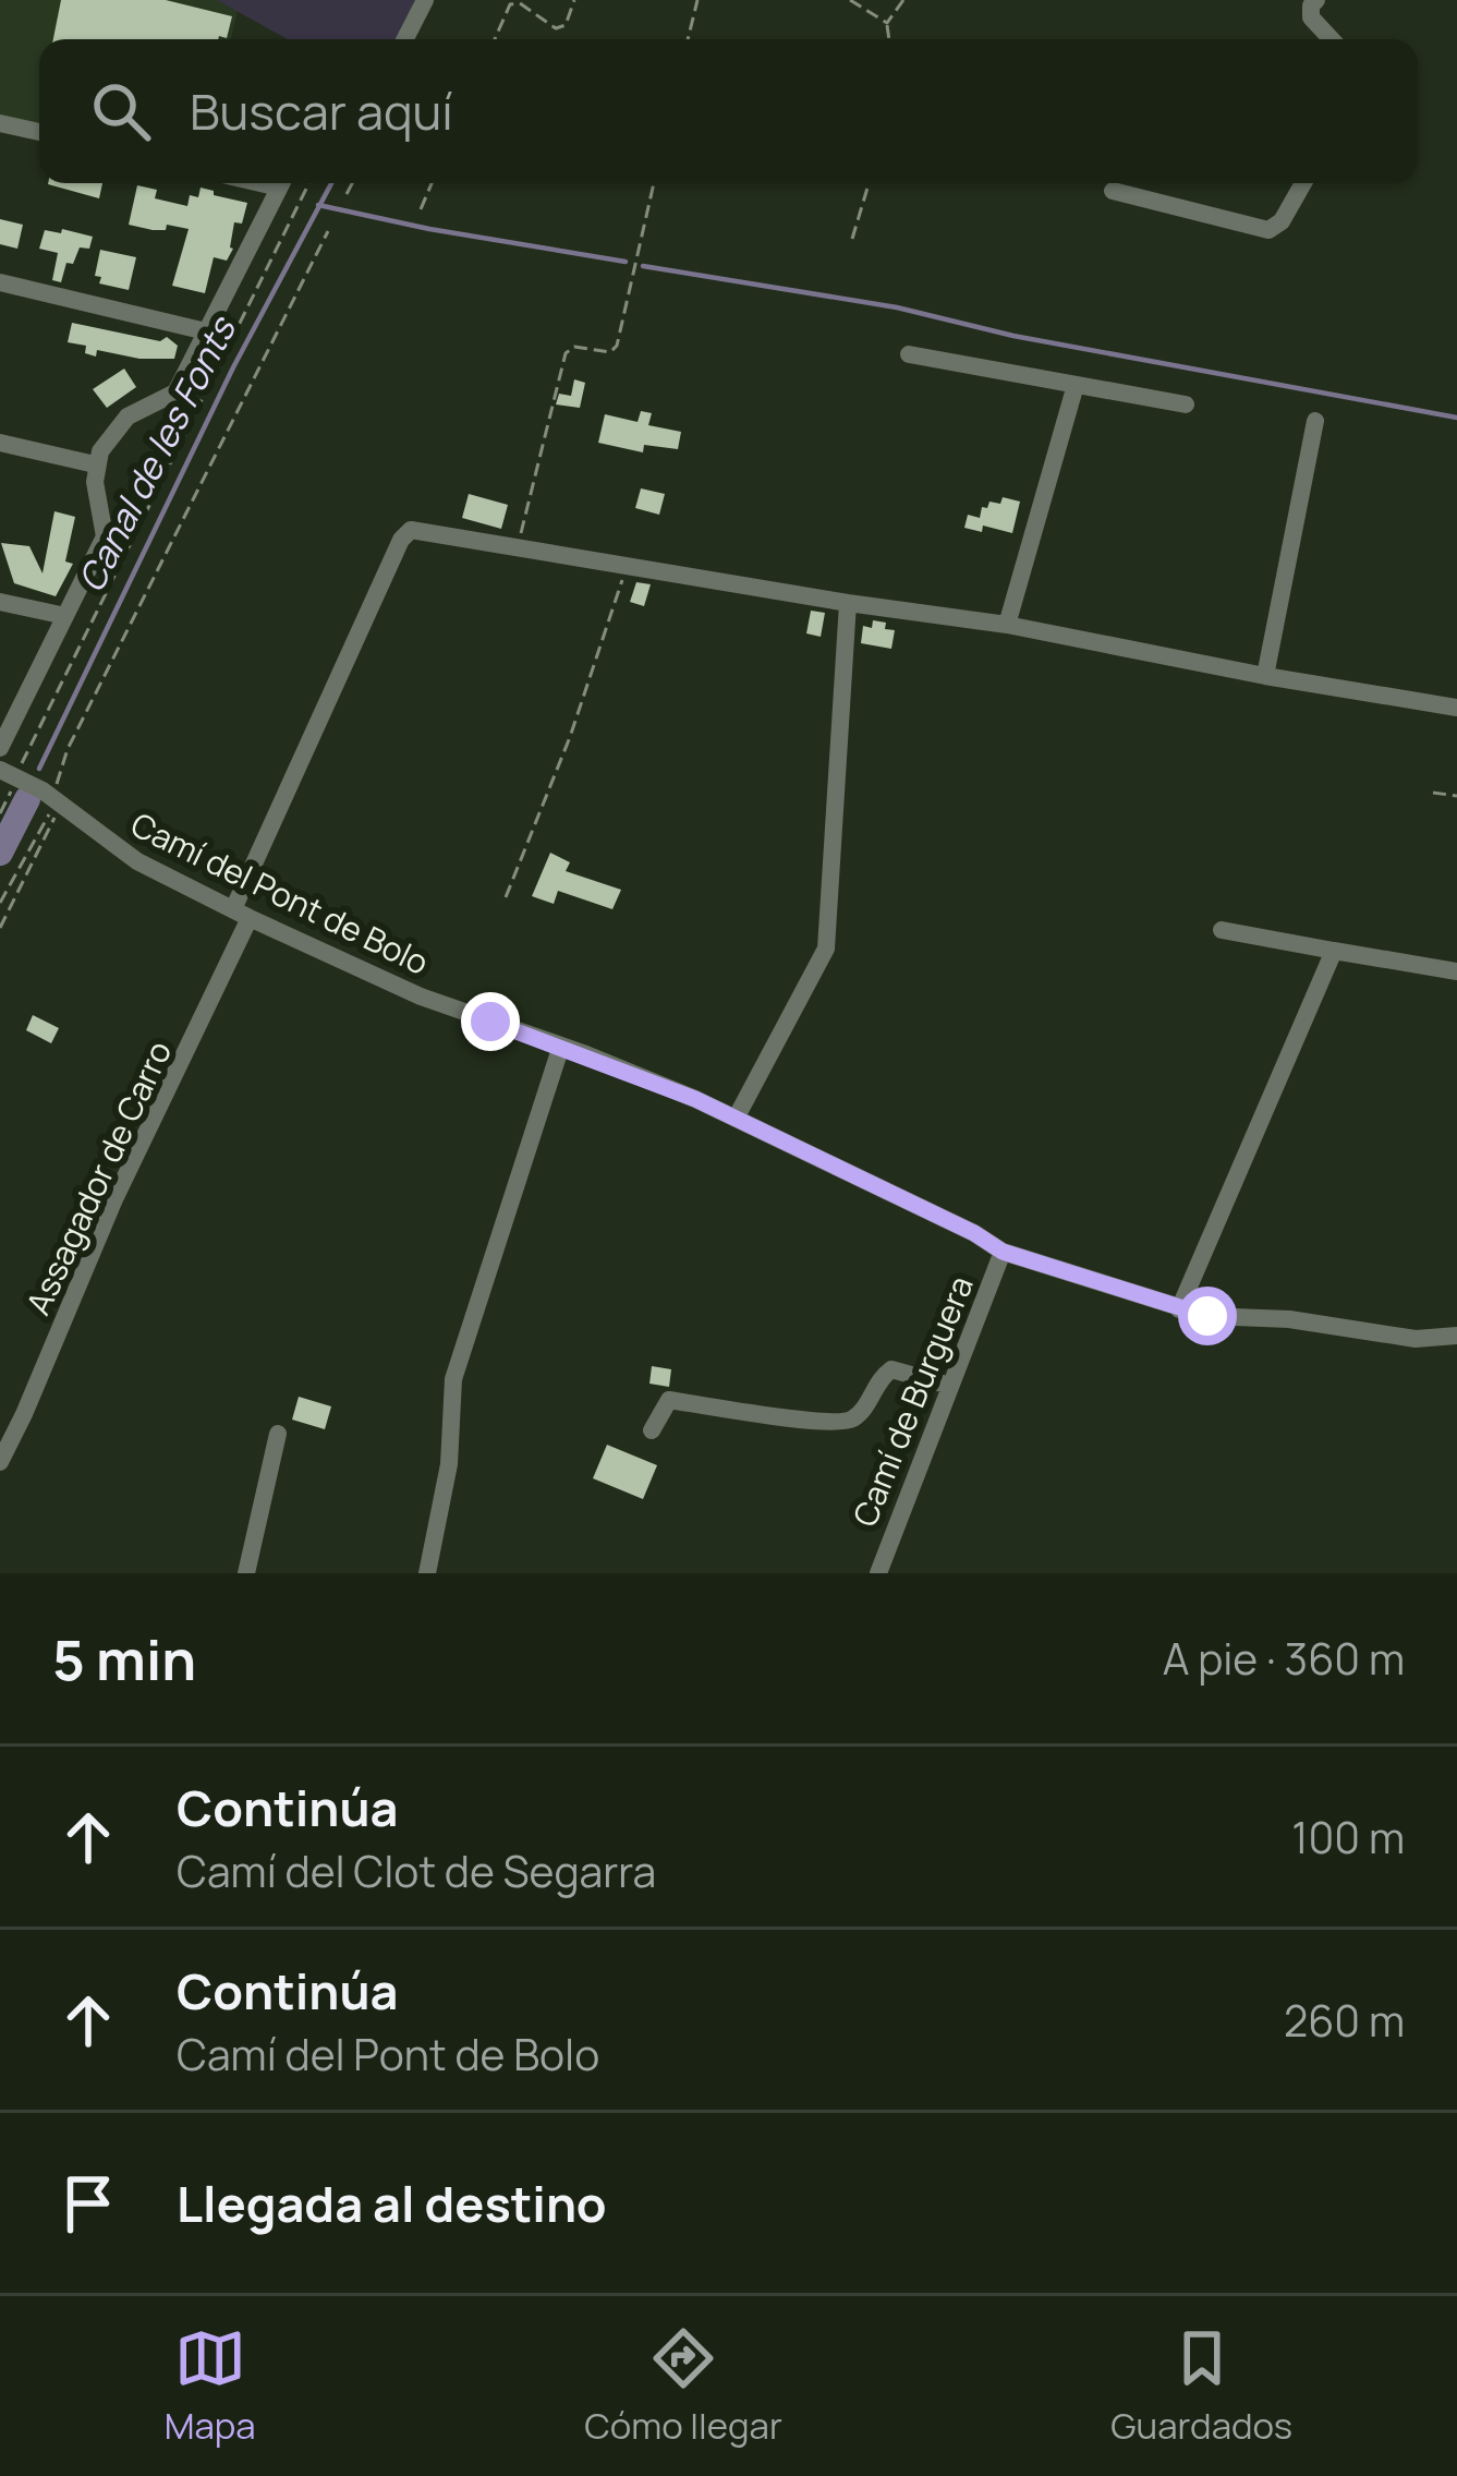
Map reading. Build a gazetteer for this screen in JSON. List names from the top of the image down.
{
  "streets": {
    "street": ["Camí del Pont de Bolo", "Assagador de Carro", "Camí de Burguera"]
  },
  "crossings": [
    ["Camí del Pont de Bolo", "Assagador de Carro"],
    ["Camí del Pont de Bolo", "Camí de Burguera"]
  ],
  "water": ["Canal de les Fonts"],
  "page": {
    "search": "Buscar aquí",
    "heading": ["5 min", "A pie · 360 m"],
    "list": [
      ["Continúa", "Camí del Clot de Segarra", "100 m"],
      ["Continúa", "Camí del Pont de Bolo", "260 m"],
      "Llegada al destino"
    ],
    "nav": ["Mapa", "Cómo llegar", "Guardados"]
  }
}
